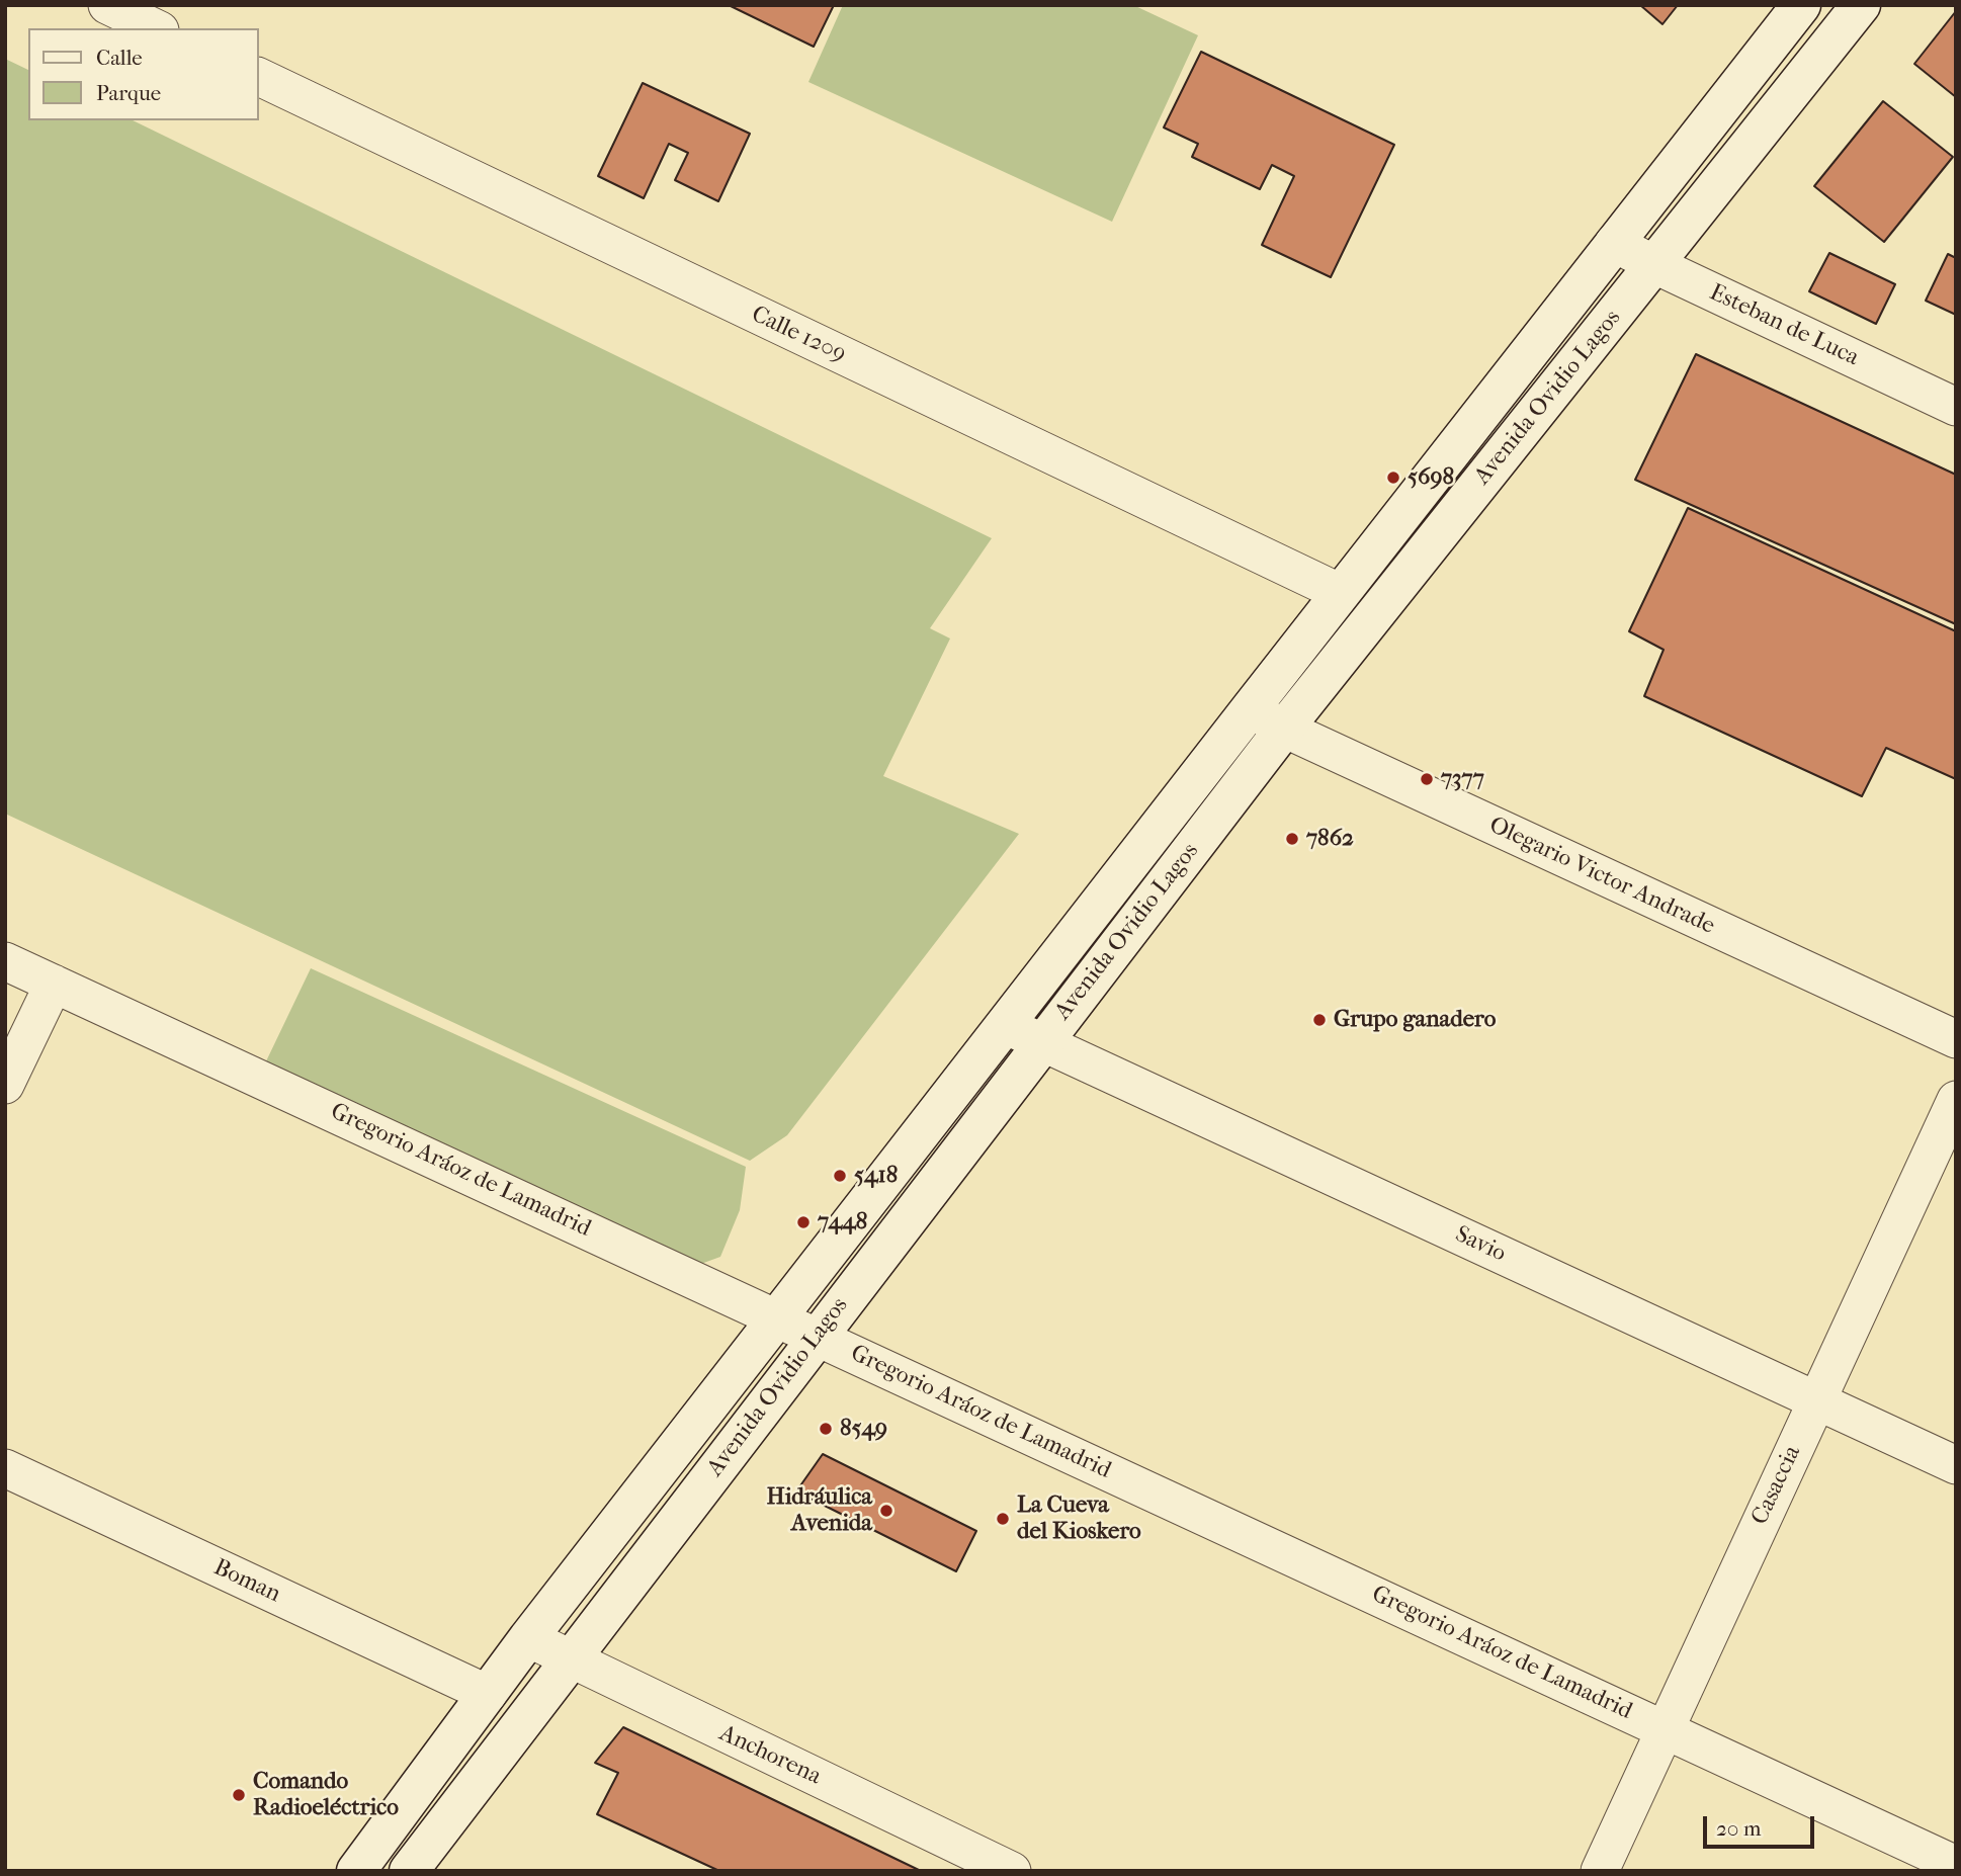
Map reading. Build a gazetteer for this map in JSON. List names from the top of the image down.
{
  "streets": {
    "main road": ["Avenida Ovidio Lagos"],
    "street": [
      "Esteban de Luca",
      "Calle 1209",
      "Olegario Victor Andrade",
      "Gregorio Aráoz de Lamadrid",
      "Savio",
      "Casaccia",
      "Boman",
      "Anchorena"
    ]
  },
  "crossings": [
    ["Esteban de Luca", "Avenida Ovidio Lagos"],
    ["Calle 1209", "Avenida Ovidio Lagos"],
    ["Avenida Ovidio Lagos", "Olegario Victor Andrade"],
    ["Avenida Ovidio Lagos", "Gregorio Aráoz de Lamadrid"],
    ["Avenida Ovidio Lagos", "Savio"],
    ["Avenida Ovidio Lagos", "Boman"],
    ["Avenida Ovidio Lagos", "Anchorena"],
    ["Gregorio Aráoz de Lamadrid", "Casaccia"],
    ["Savio", "Casaccia"]
  ],
  "places": [
    "5698",
    "7377",
    "7862",
    "Grupo ganadero",
    "5418",
    "7448",
    "8549",
    "Hidráulica Avenida",
    "La Cueva del Kioskero",
    "Comando Radioeléctrico"
  ],
  "legend": ["Calle", "Parque"],
  "scale_bar": "20 m"
}
